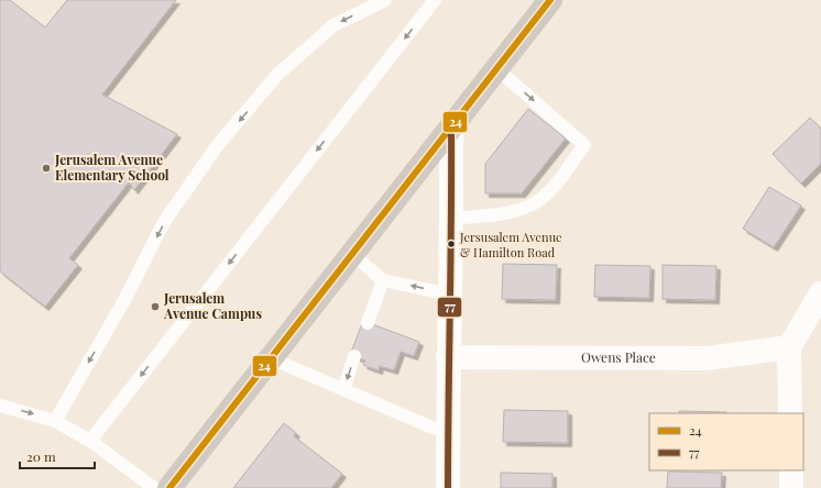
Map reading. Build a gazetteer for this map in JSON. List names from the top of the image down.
{
  "streets": {
    "street": ["Owens Place"]
  },
  "places": ["Jerusalem Avenue Elementary School", "Jersusalem Avenue & Hamilton Road", "Jerusalem Avenue Campus"],
  "lines": ["transit line 24", "transit line 77"],
  "legend": ["24", "77"],
  "scale_bar": "20 m"
}
